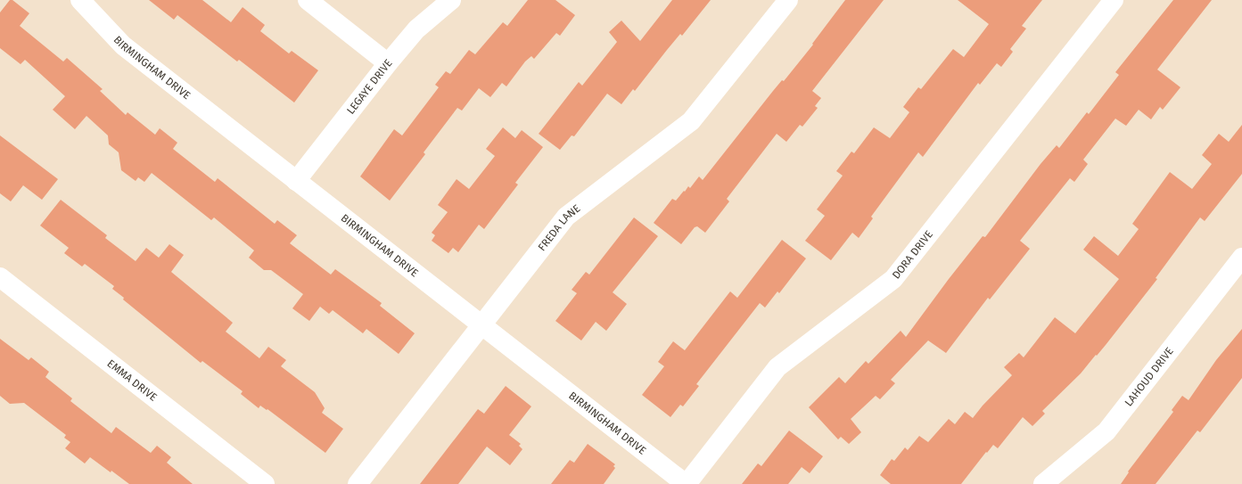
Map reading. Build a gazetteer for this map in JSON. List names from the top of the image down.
{
  "streets": {
    "street": [
      "BIRMINGHAM DRIVE",
      "LEGAYE DRIVE",
      "FREDA LANE",
      "DORA DRIVE",
      "LAHOUD DRIVE",
      "EMMA DRIVE"
    ]
  },
  "crossings": [
    ["BIRMINGHAM DRIVE", "LEGAYE DRIVE"],
    ["BIRMINGHAM DRIVE", "FREDA LANE"],
    ["BIRMINGHAM DRIVE", "DORA DRIVE"]
  ]
}
